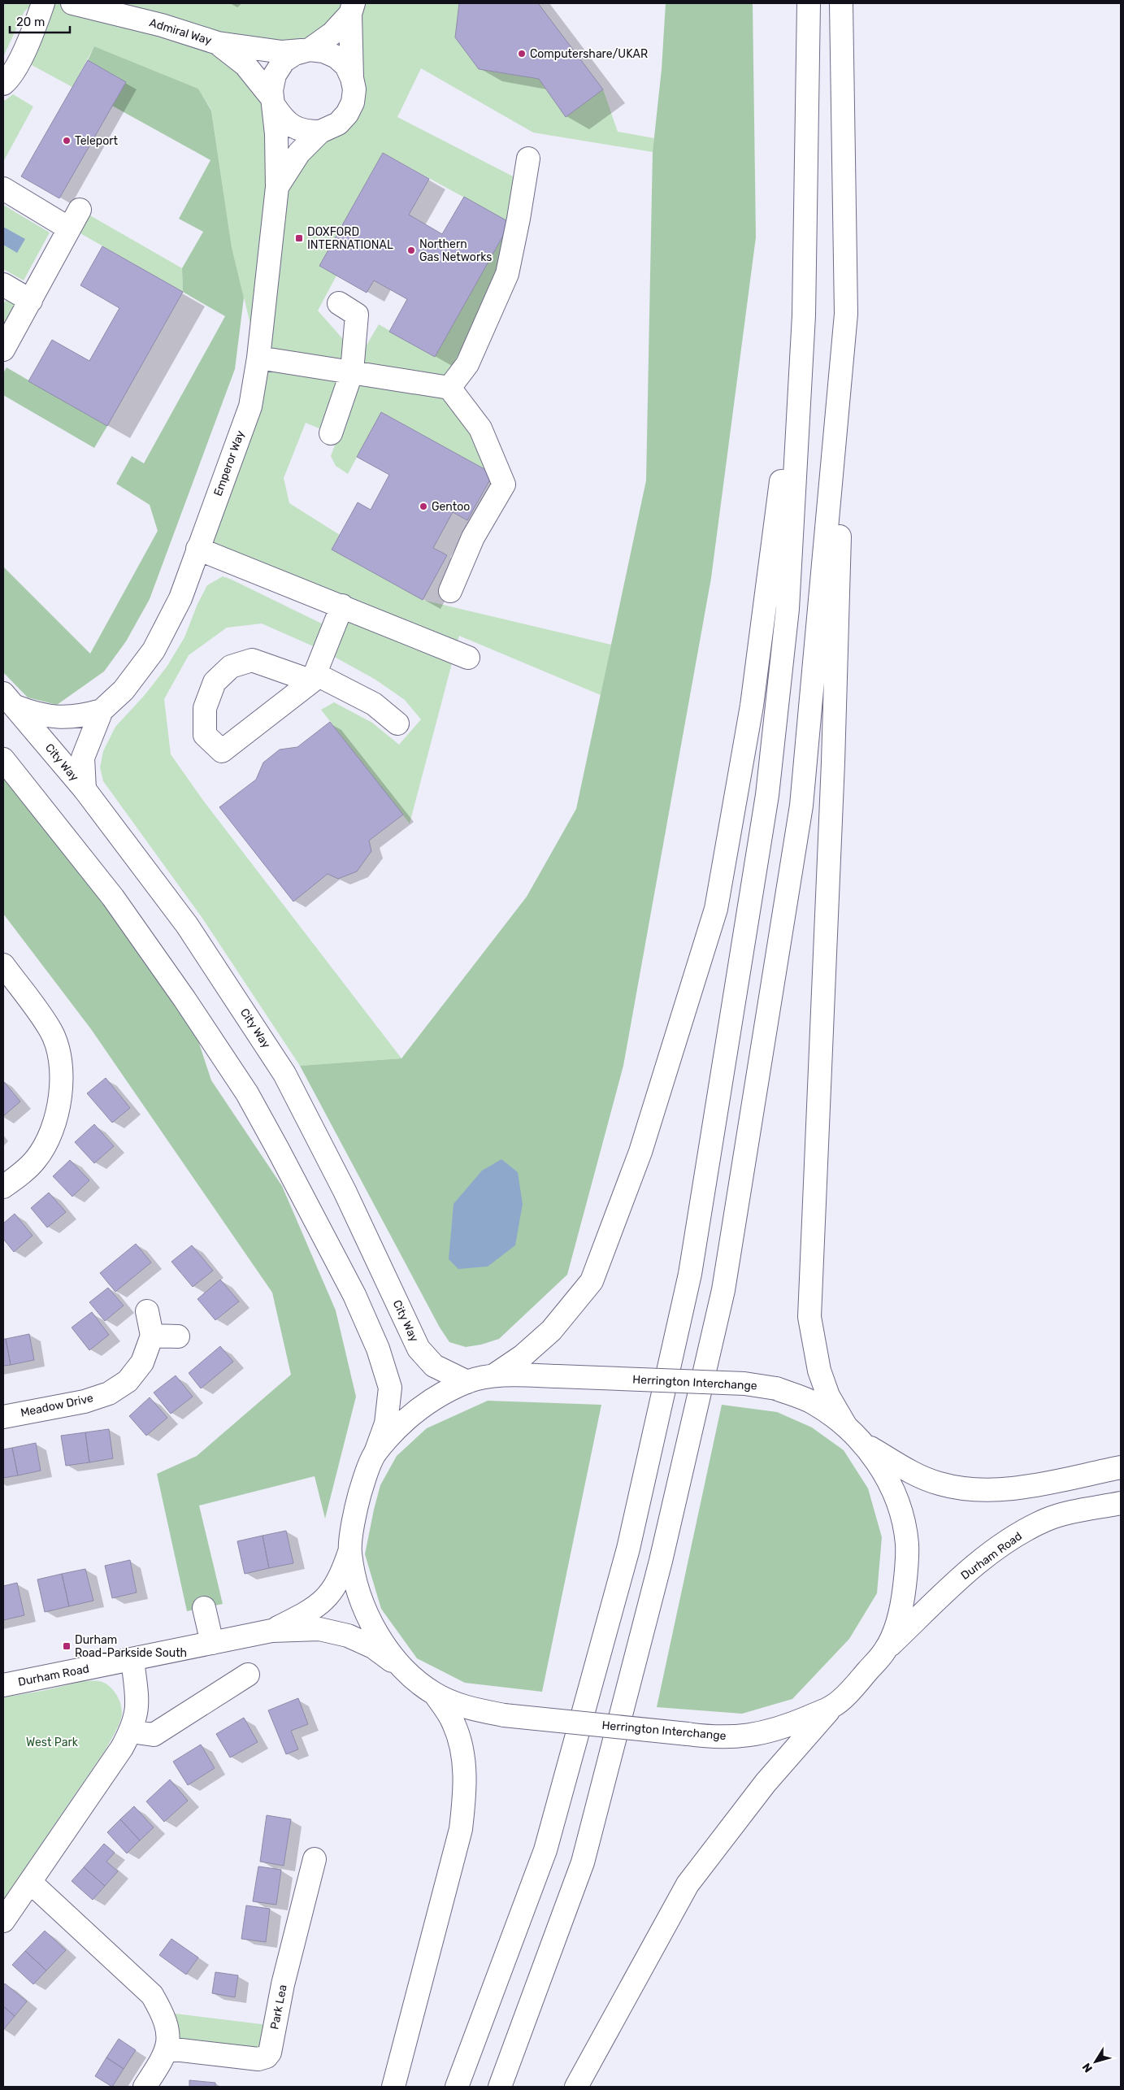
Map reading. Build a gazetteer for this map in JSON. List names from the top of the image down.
{
  "streets": {
    "main road": [
      "Admiral Way",
      "Emperor Way",
      "City Way",
      "Herrington Interchange",
      "Meadow Drive",
      "Durham Road",
      "Park Lea"
    ]
  },
  "crossings": [
    ["Admiral Way", "Emperor Way"],
    ["Emperor Way", "City Way"],
    ["City Way", "Herrington Interchange"],
    ["Herrington Interchange", "Durham Road"]
  ],
  "parks": ["West Park"],
  "places": {
    "other": [
      "Computershare/UKAR",
      "Teleport",
      "Northern Gas Networks",
      "Gentoo"
    ],
    "transit": ["DOXFORD INTERNATIONAL", "Durham Road-Parkside South"]
  },
  "scale_bar": "20 m",
  "north": "bottom left"
}
